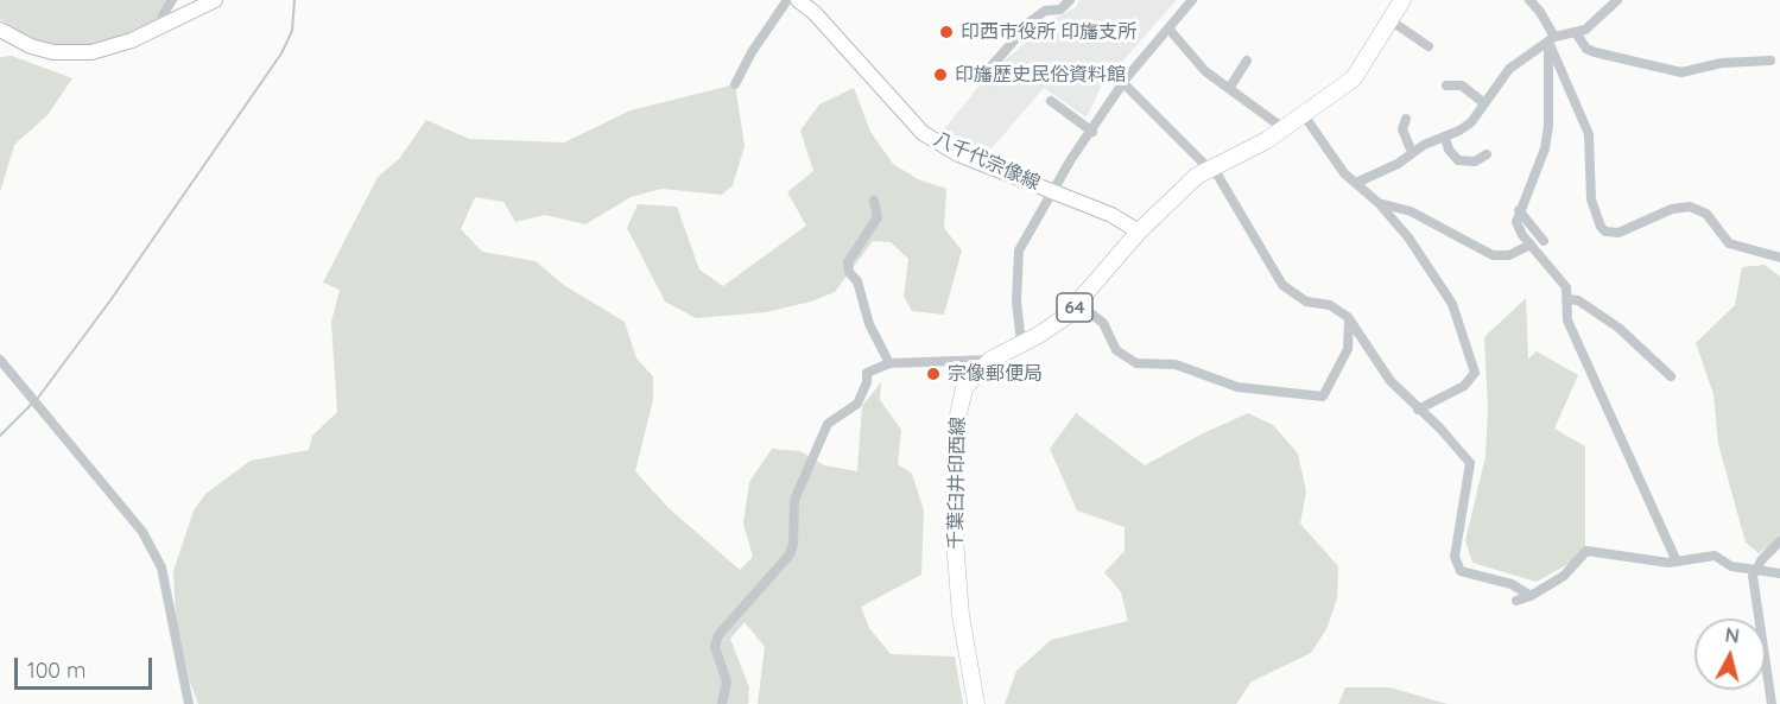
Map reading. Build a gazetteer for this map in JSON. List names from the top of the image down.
{
  "streets": {
    "main road": ["八千代宗像線", "64", "千葉臼井印西線"]
  },
  "crossings": [
    ["八千代宗像線", "千葉臼井印西線"]
  ],
  "places": ["印西市役所 印旛支所", "印旛歴史民俗資料館", "宗像郵便局"],
  "scale_bar": "100 m",
  "north": "top"
}
